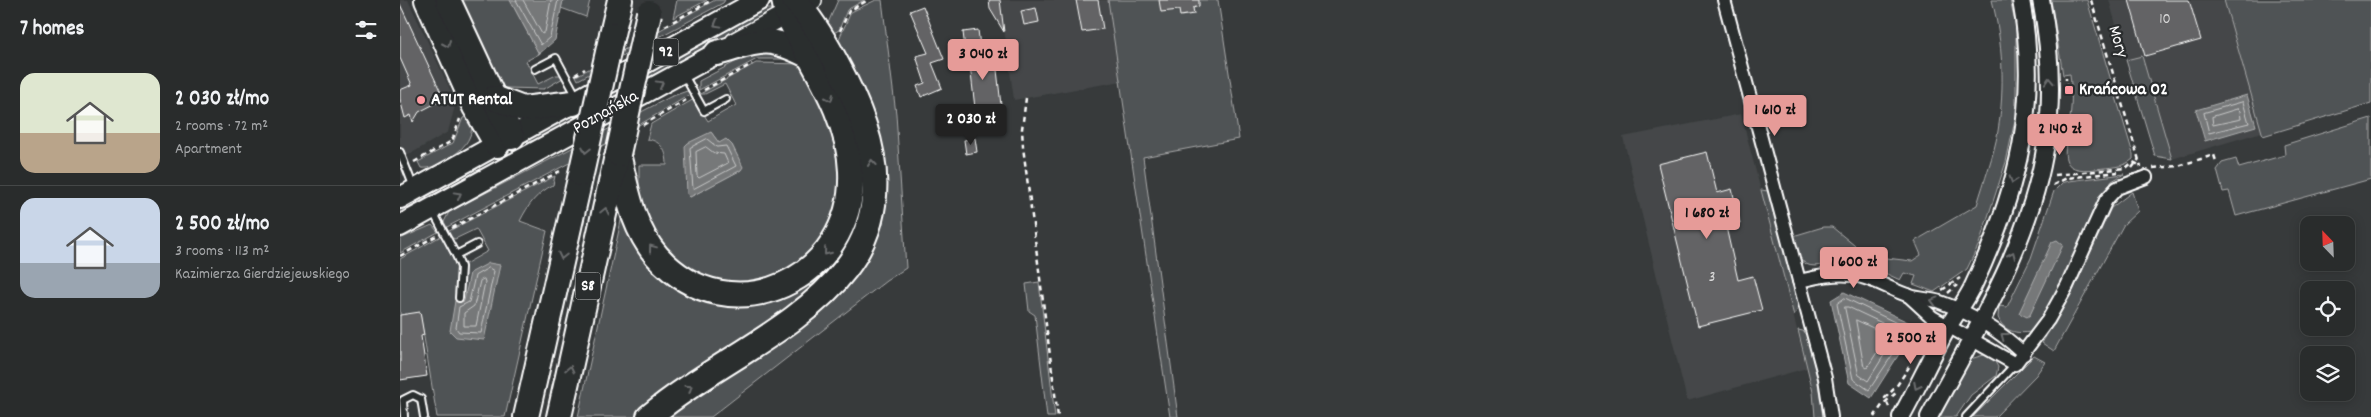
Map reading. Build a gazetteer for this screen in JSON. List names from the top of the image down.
{
  "streets": {
    "highway": ["S8"],
    "main road": ["92", "Poznańska"],
    "path": ["Mory"]
  },
  "places": {
    "transit": ["Krańcowa 02"],
    "other": ["ATUT Rental"]
  },
  "house_numbers": ["10", "3"],
  "north": "top left",
  "page": {
    "heading": "7 homes",
    "price": [
      "3 040 zł",
      "1 610 zł",
      "2 030 zł",
      "2 140 zł",
      "1 680 zł",
      "1 600 zł",
      "2 500 zł"
    ],
    "list": [
      {
        "name": "2 030 zł/mo",
        "note": "2 rooms · 72 m² · Apartment"
      },
      {
        "name": "2 500 zł/mo",
        "note": "3 rooms · 113 m² · Kazimierza Gierdziejewskiego"
      }
    ]
  }
}
